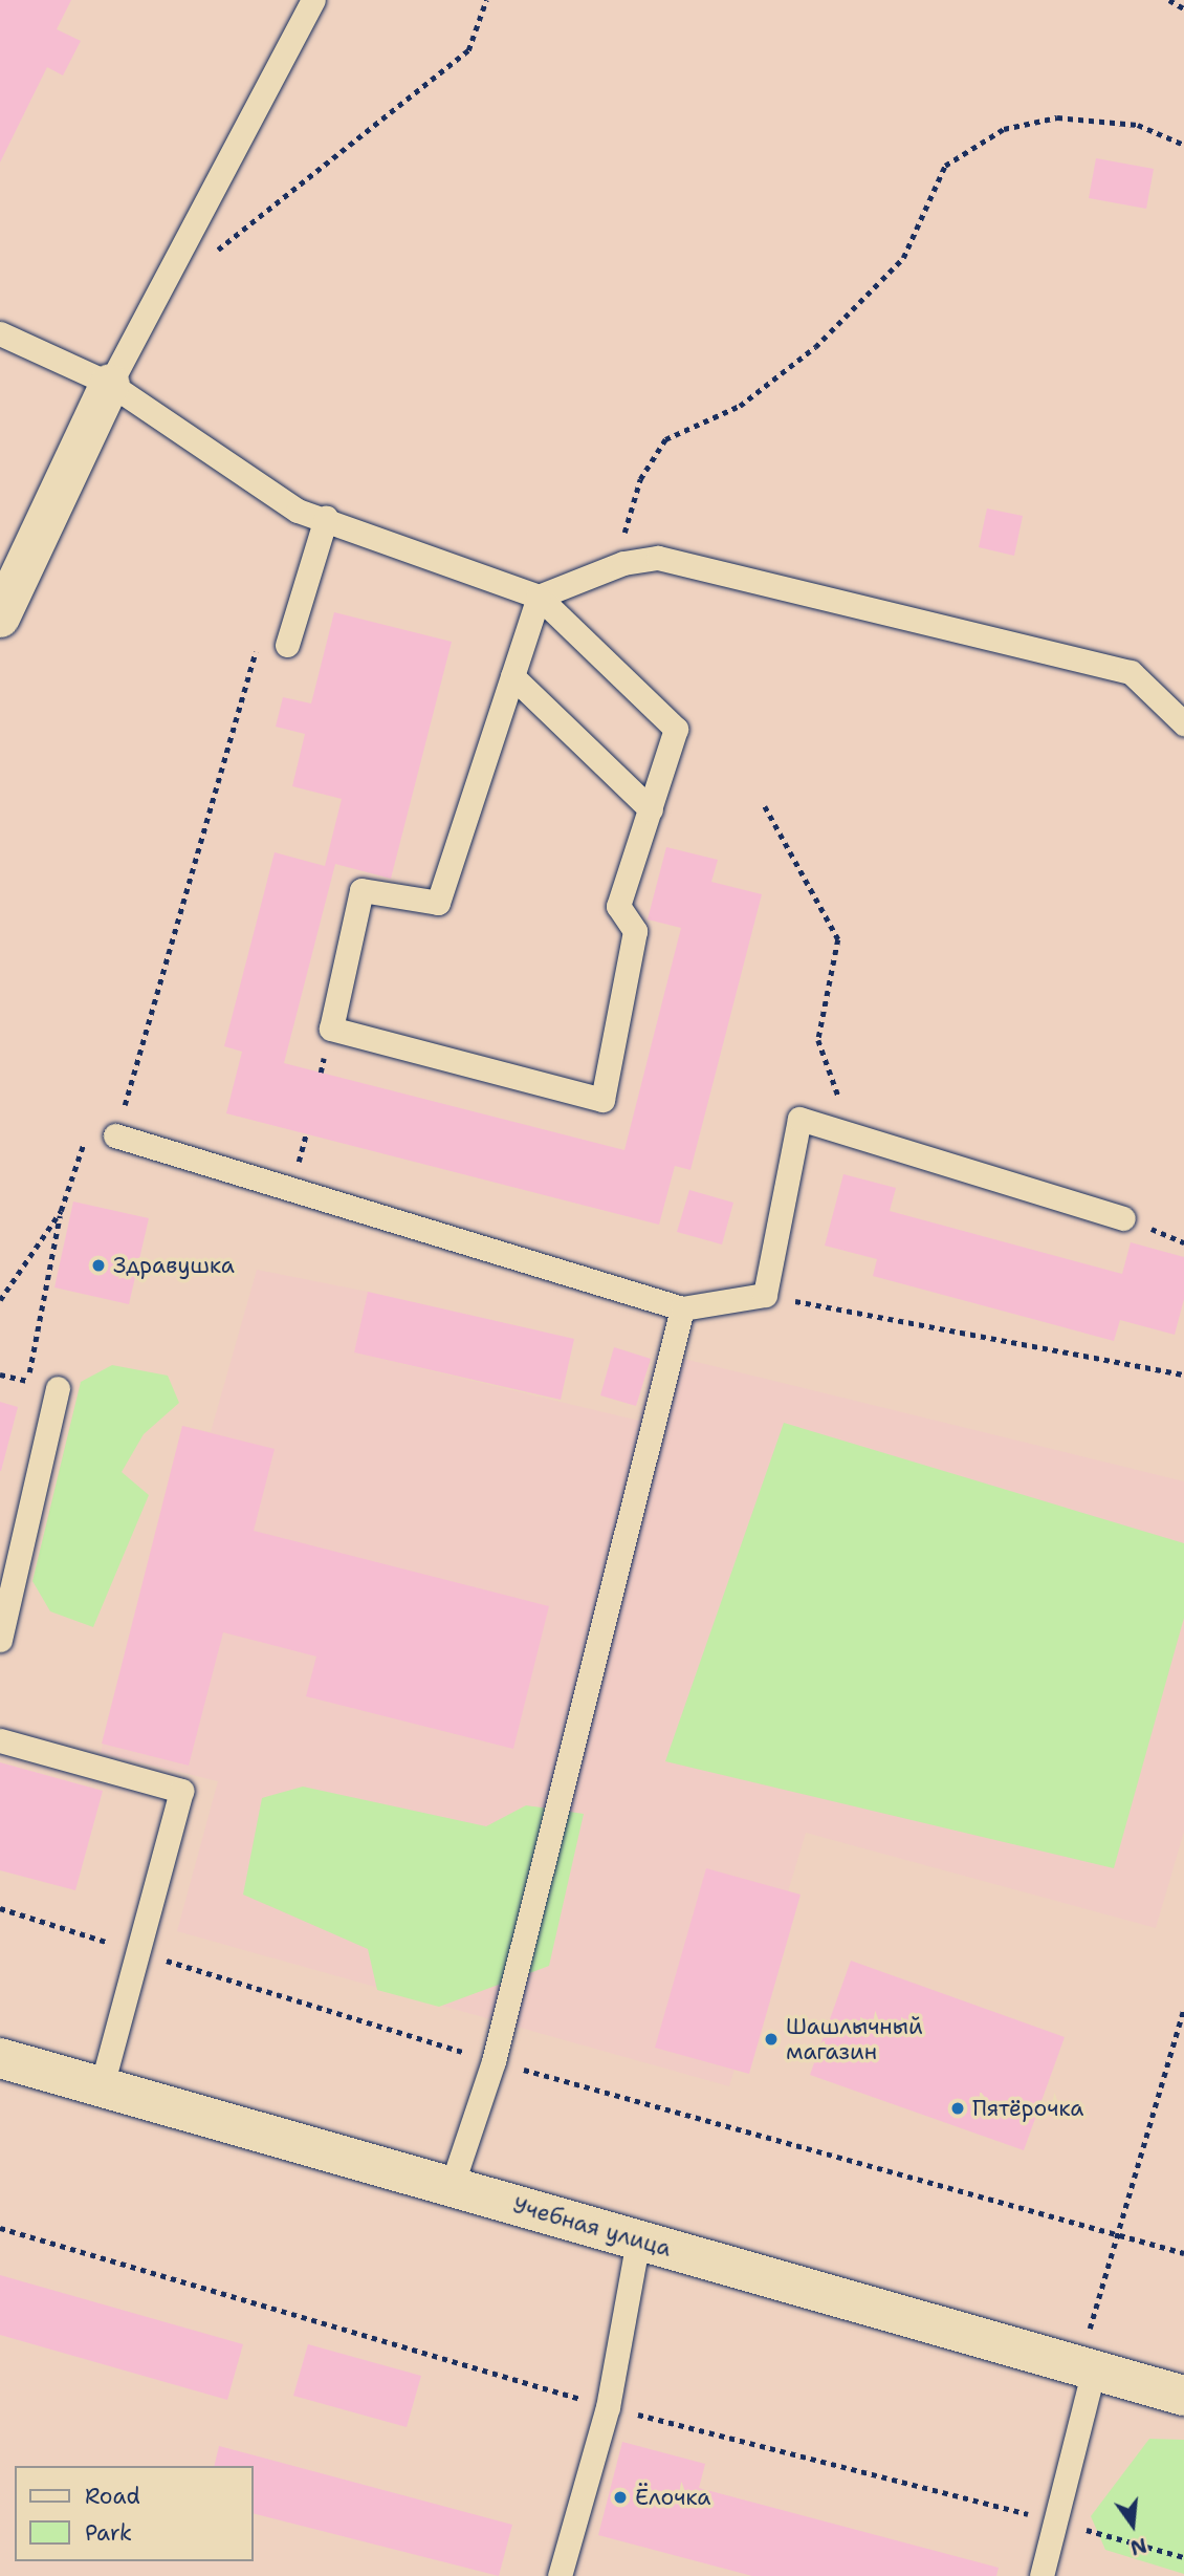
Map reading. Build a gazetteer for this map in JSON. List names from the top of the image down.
{
  "streets": {
    "street": ["Учебная улица"]
  },
  "places": [
    "Здравушка",
    "Шашлычный магазин",
    "Пятёрочка",
    "Ёлочка"
  ],
  "legend": ["Road", "Park"],
  "north": "bottom"
}
